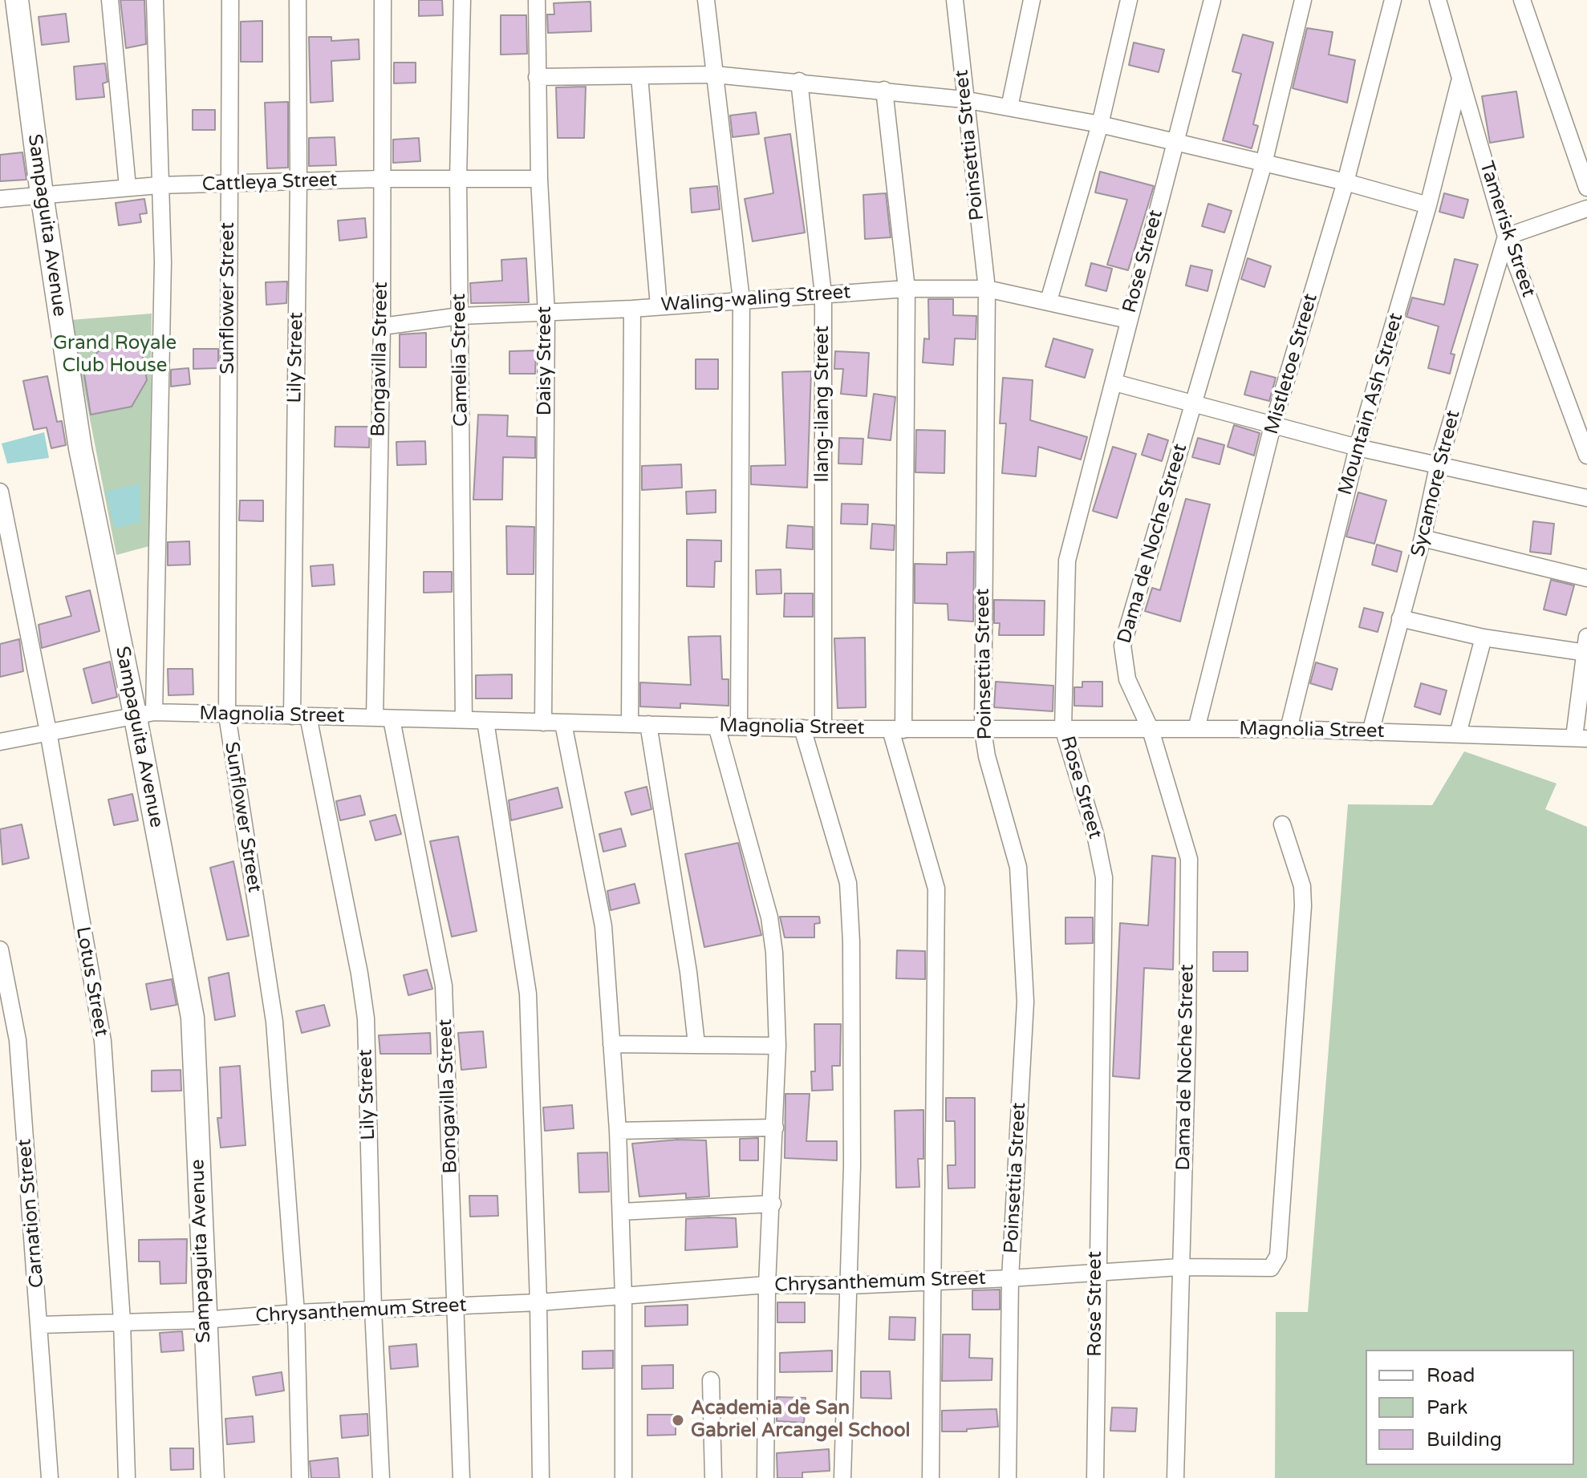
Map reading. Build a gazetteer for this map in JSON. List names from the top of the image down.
{
  "streets": {
    "main road": ["Sampaguita Avenue"],
    "street": [
      "Poinsettia Street",
      "Cattleya Street",
      "Tamerisk Street",
      "Rose Street",
      "Sunflower Street",
      "Waling-waling Street",
      "Lily Street",
      "Bongavilla Street",
      "Camelia Street",
      "Daisy Street",
      "Mistletoe Street",
      "Ilang-ilang Street",
      "Mountain Ash Street",
      "Sycamore Street",
      "Dama de Noche Street",
      "Magnolia Street",
      "Lotus Street",
      "Carnation Street",
      "Chrysanthemum Street"
    ]
  },
  "crossings": [
    ["Poinsettia Street", "Waling-waling Street"],
    ["Poinsettia Street", "Magnolia Street"],
    ["Poinsettia Street", "Chrysanthemum Street"],
    ["Cattleya Street", "Sampaguita Avenue"],
    ["Cattleya Street", "Sunflower Street"],
    ["Cattleya Street", "Lily Street"],
    ["Cattleya Street", "Bongavilla Street"],
    ["Cattleya Street", "Camelia Street"],
    ["Cattleya Street", "Daisy Street"],
    ["Sampaguita Avenue", "Magnolia Street"],
    ["Sampaguita Avenue", "Chrysanthemum Street"],
    ["Tamerisk Street", "Mountain Ash Street"],
    ["Tamerisk Street", "Sycamore Street"],
    ["Rose Street", "Waling-waling Street"],
    ["Rose Street", "Magnolia Street"],
    ["Rose Street", "Chrysanthemum Street"],
    ["Sunflower Street", "Magnolia Street"],
    ["Sunflower Street", "Chrysanthemum Street"],
    ["Waling-waling Street", "Bongavilla Street"],
    ["Waling-waling Street", "Camelia Street"],
    ["Waling-waling Street", "Daisy Street"],
    ["Waling-waling Street", "Ilang-ilang Street"],
    ["Lily Street", "Magnolia Street"],
    ["Lily Street", "Chrysanthemum Street"],
    ["Bongavilla Street", "Magnolia Street"],
    ["Bongavilla Street", "Chrysanthemum Street"],
    ["Camelia Street", "Magnolia Street"],
    ["Daisy Street", "Magnolia Street"],
    ["Mistletoe Street", "Magnolia Street"],
    ["Ilang-ilang Street", "Magnolia Street"],
    ["Mountain Ash Street", "Magnolia Street"],
    ["Sycamore Street", "Magnolia Street"],
    ["Dama de Noche Street", "Magnolia Street"],
    ["Dama de Noche Street", "Chrysanthemum Street"],
    ["Magnolia Street", "Lotus Street"],
    ["Lotus Street", "Chrysanthemum Street"],
    ["Carnation Street", "Chrysanthemum Street"]
  ],
  "parks": ["Grand Royale Club House"],
  "places": ["Academia de San Gabriel Arcangel School"],
  "legend": ["Road", "Park", "Building"]
}
